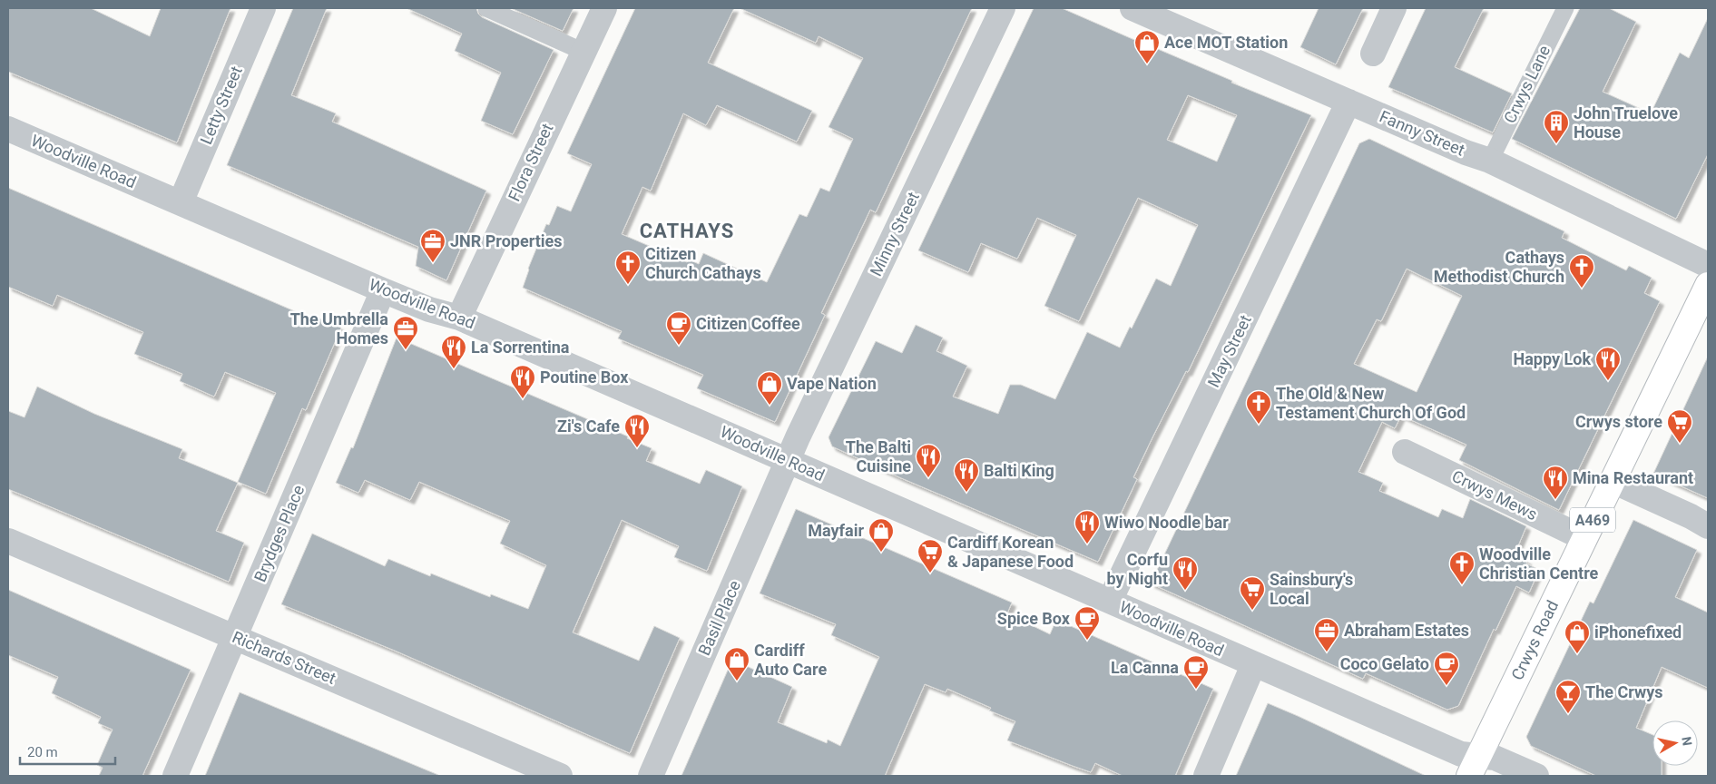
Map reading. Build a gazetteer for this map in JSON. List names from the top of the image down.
{
  "streets": {
    "main road": ["A469", "Crwys Road"],
    "street": [
      "Letty Street",
      "Fanny Street",
      "Woodville Road",
      "Flora Street",
      "Minny Street",
      "May Street",
      "Crwys Mews",
      "Brydges Place",
      "Basil Place",
      "Richards Street"
    ],
    "lane": ["Crwys Lane"]
  },
  "crossings": [
    ["Crwys Lane", "Fanny Street"],
    ["Letty Street", "Woodville Road"],
    ["Fanny Street", "May Street"],
    ["Woodville Road", "Flora Street"],
    ["Woodville Road", "Minny Street"],
    ["Woodville Road", "May Street"],
    ["Woodville Road", "Brydges Place"],
    ["Woodville Road", "Basil Place"],
    ["Woodville Road", "Crwys Road"],
    ["Minny Street", "Basil Place"],
    ["Crwys Mews", "Crwys Road"],
    ["Brydges Place", "Richards Street"]
  ],
  "districts": ["CATHAYS"],
  "places": {
    "shop": [
      "Ace MOT Station",
      "Vape Nation",
      "Mayfair",
      "iPhonefixed",
      "Cardiff Auto Care"
    ],
    "building": ["John Truelove House"],
    "office": ["JNR Properties", "The Umbrella Homes", "Abraham Estates"],
    "church": [
      "Citizen Church Cathays",
      "Cathays Methodist Church",
      "The Old & New Testament Church Of God",
      "Woodville Christian Centre"
    ],
    "cafe": [
      "Citizen Coffee",
      "Spice Box",
      "Coco Gelato",
      "La Canna"
    ],
    "restaurant": [
      "La Sorrentina",
      "Happy Lok",
      "Poutine Box",
      "Zi's Cafe",
      "The Balti Cuisine",
      "Balti King",
      "Mina Restaurant",
      "Wiwo Noodle bar",
      "Corfu by Night"
    ],
    "supermarket": ["Crwys store", "Cardiff Korean & Japanese Food", "Sainsbury's Local"],
    "bar": ["The Crwys"]
  },
  "scale_bar": "20 m",
  "north": "right"
}
